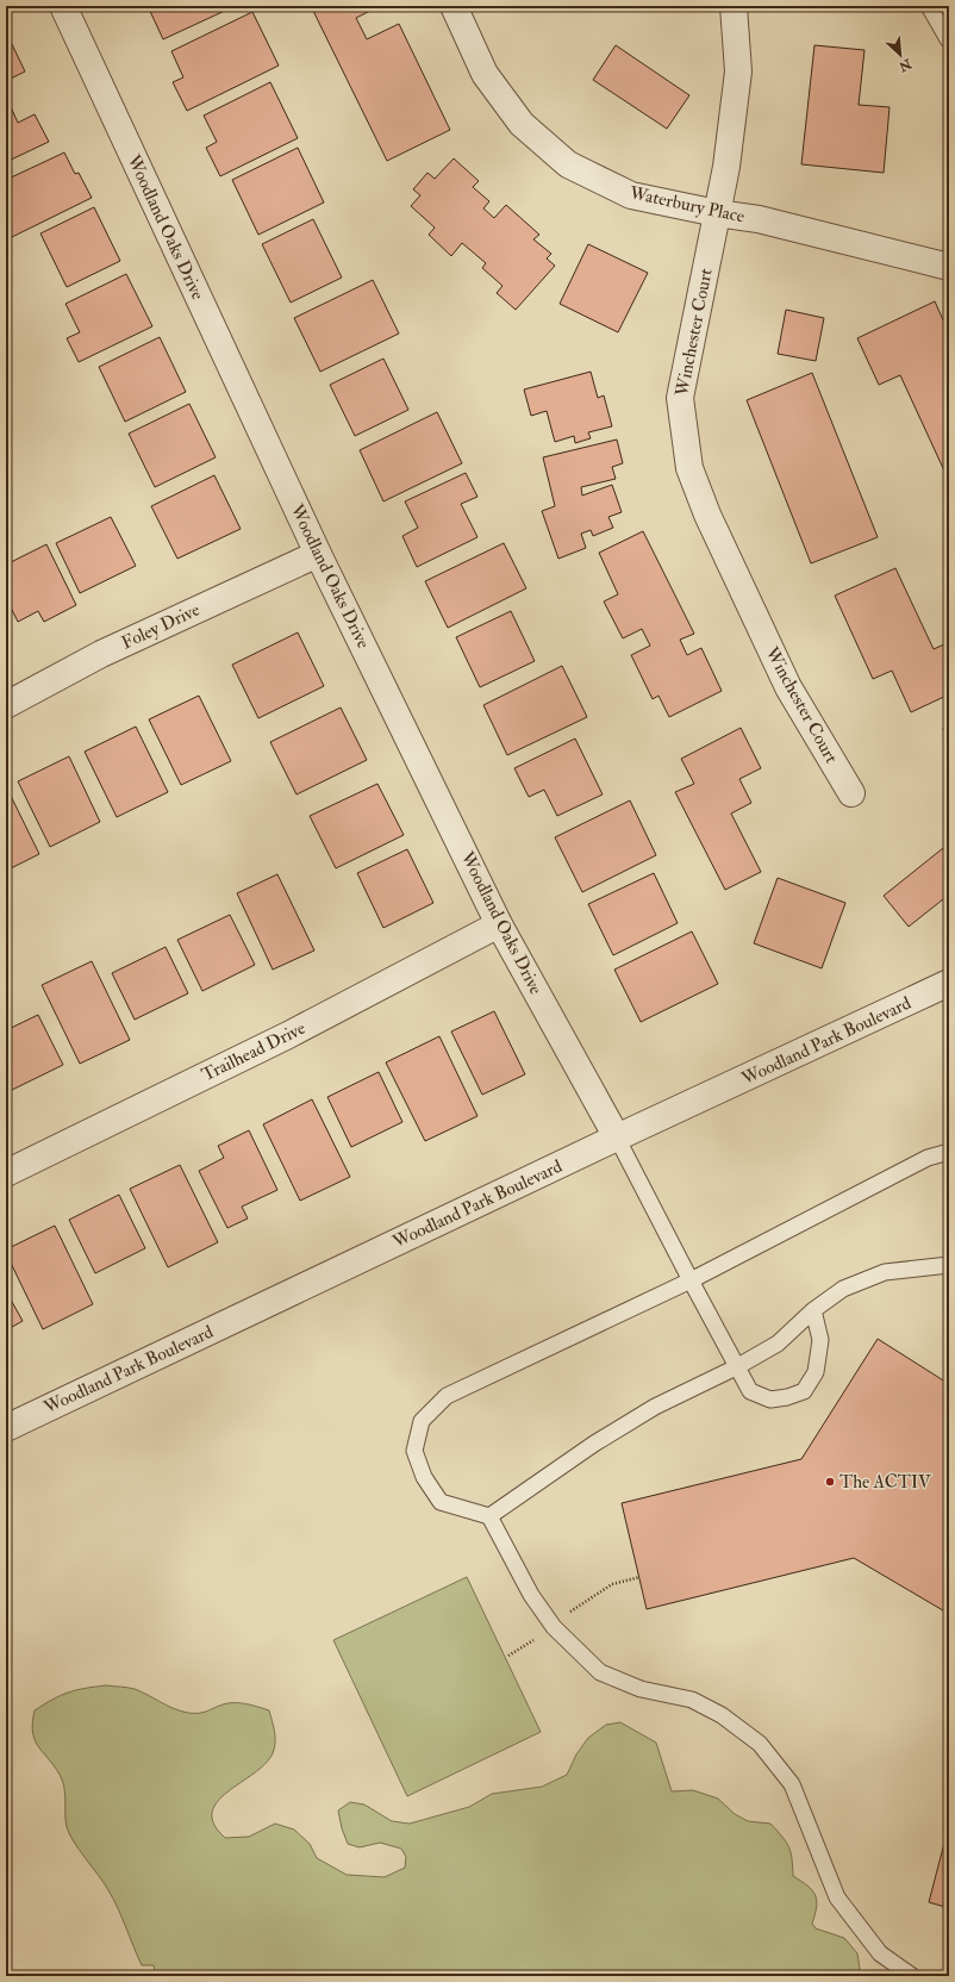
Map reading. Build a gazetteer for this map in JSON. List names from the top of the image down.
{
  "streets": {
    "street": [
      "Waterbury Place",
      "Woodland Oaks Drive",
      "Winchester Court",
      "Foley Drive",
      "Woodland Park Boulevard",
      "Trailhead Drive"
    ]
  },
  "crossings": [
    ["Waterbury Place", "Winchester Court"],
    ["Woodland Oaks Drive", "Foley Drive"],
    ["Woodland Oaks Drive", "Woodland Park Boulevard"],
    ["Woodland Oaks Drive", "Trailhead Drive"]
  ],
  "places": ["The ACTIV"],
  "north": "bottom right"
}
